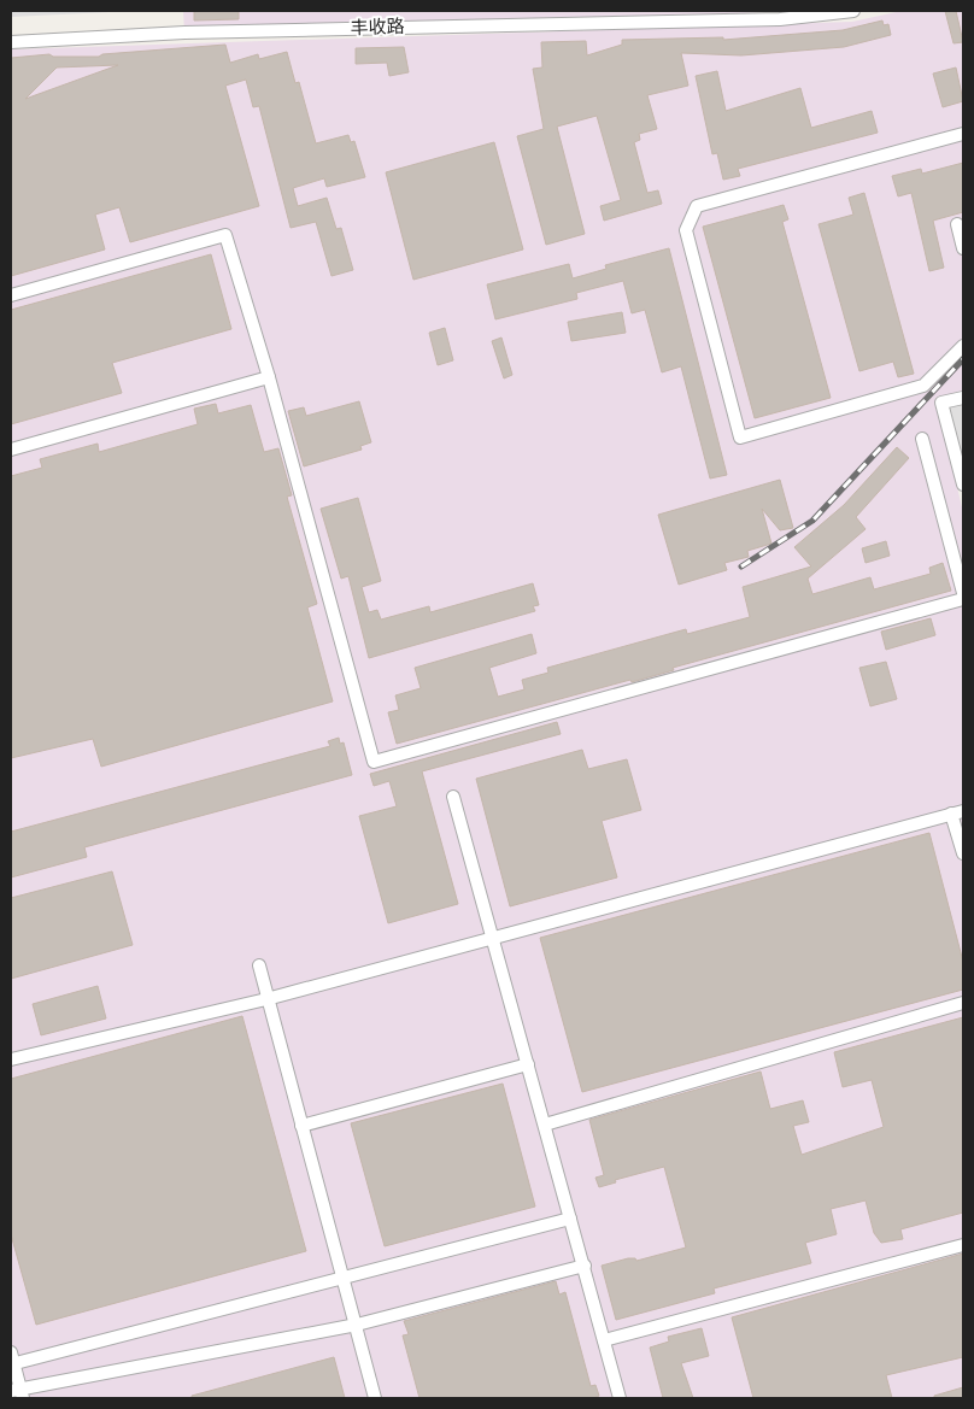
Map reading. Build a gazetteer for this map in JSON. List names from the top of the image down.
{
  "streets": {
    "street": ["丰收路"]
  }
}
